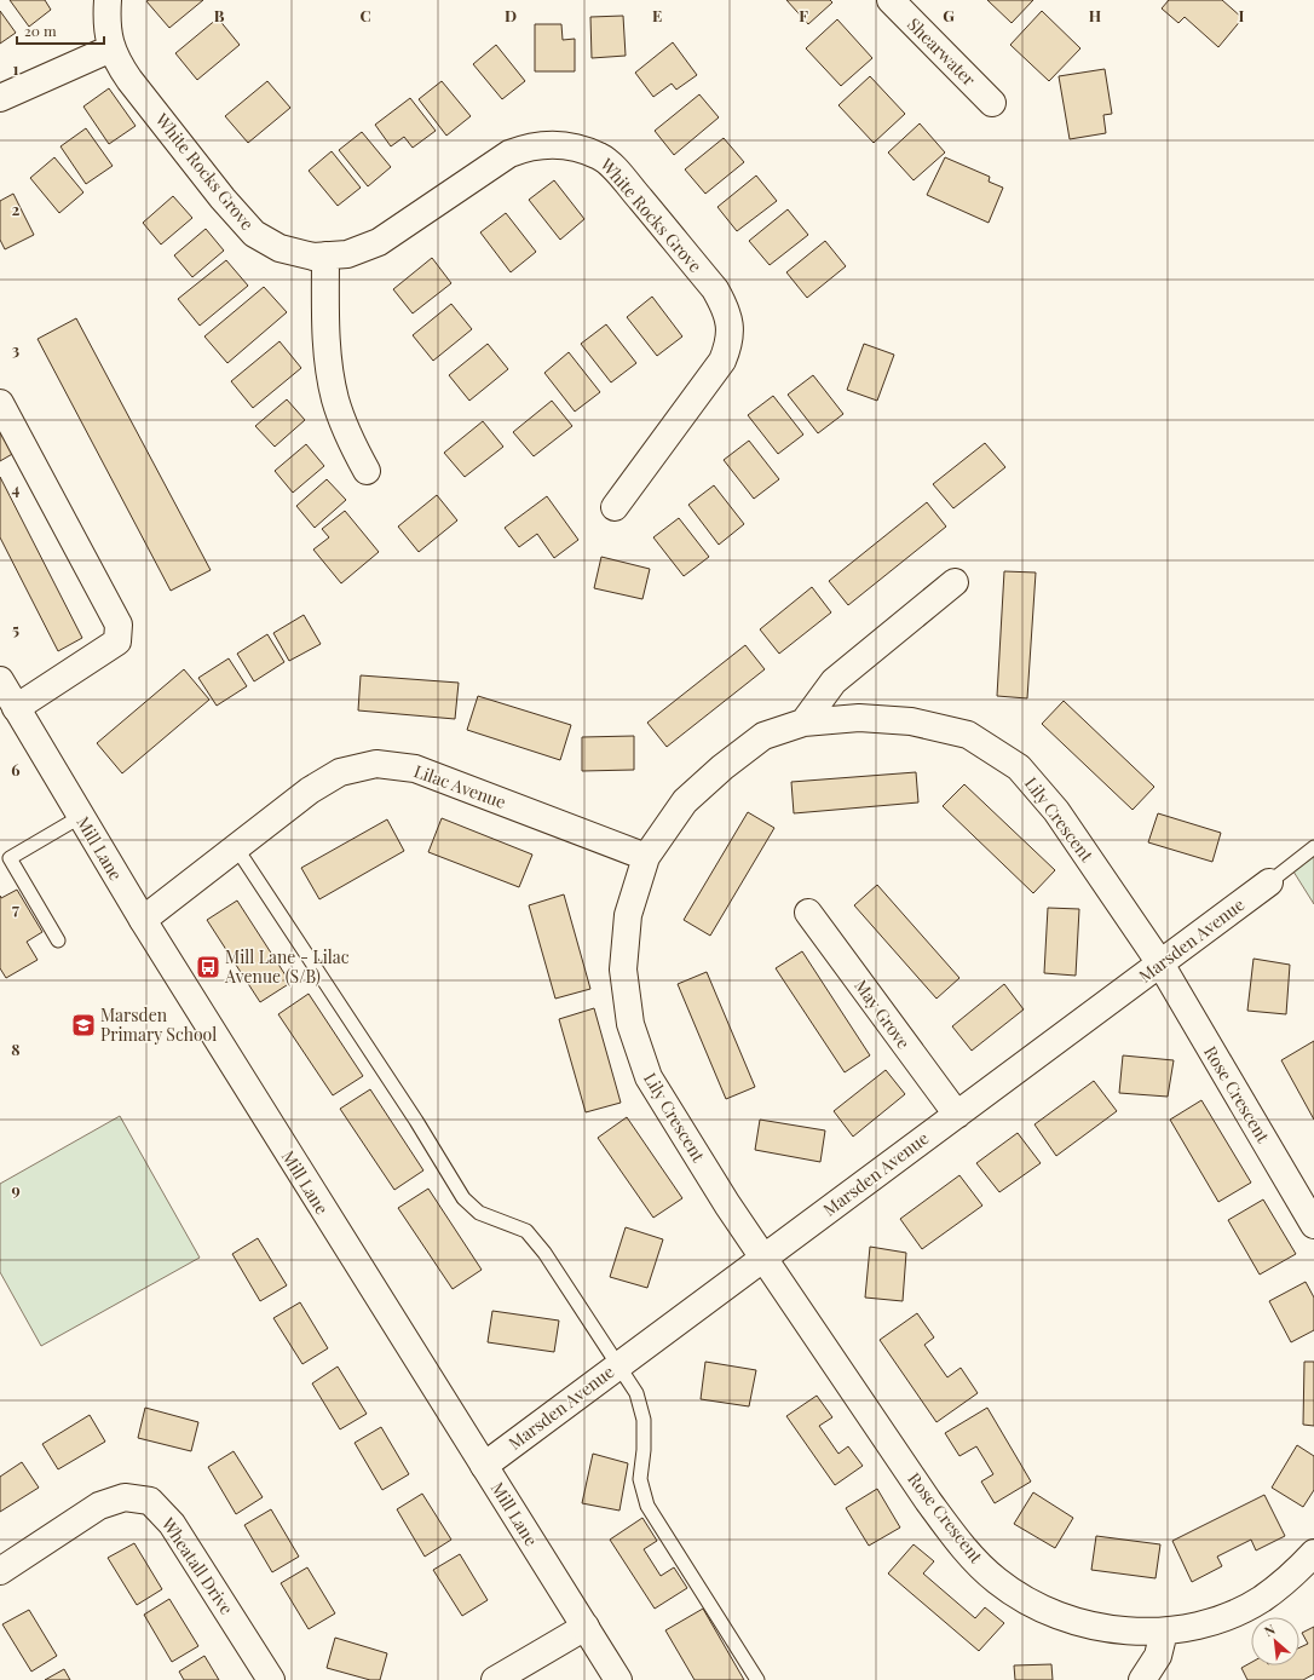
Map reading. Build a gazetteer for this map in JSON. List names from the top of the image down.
{
  "streets": {
    "street": [
      "Shearwater",
      "White Rocks Grove",
      "Lilac Avenue",
      "Lily Crescent",
      "Mill Lane",
      "Marsden Avenue",
      "May Grove",
      "Rose Crescent",
      "Wheatall Drive"
    ]
  },
  "crossings": [
    ["Lilac Avenue", "Lily Crescent"],
    ["Lilac Avenue", "Mill Lane"],
    ["Lily Crescent", "Marsden Avenue"],
    ["Lily Crescent", "Rose Crescent"],
    ["Mill Lane", "Marsden Avenue"],
    ["Marsden Avenue", "May Grove"],
    ["Marsden Avenue", "Rose Crescent"]
  ],
  "places": {
    "bus stop": ["Mill Lane - Lilac Avenue (S/B)"],
    "school or university": ["Marsden Primary School"]
  },
  "scale_bar": "20 m",
  "north": "top left",
  "grid": {
    "columns": [
      "B",
      "C",
      "D",
      "E",
      "F",
      "G",
      "H",
      "I"
    ],
    "rows": [
      "1",
      "2",
      "3",
      "4",
      "5",
      "6",
      "7",
      "8",
      "9"
    ]
  }
}
